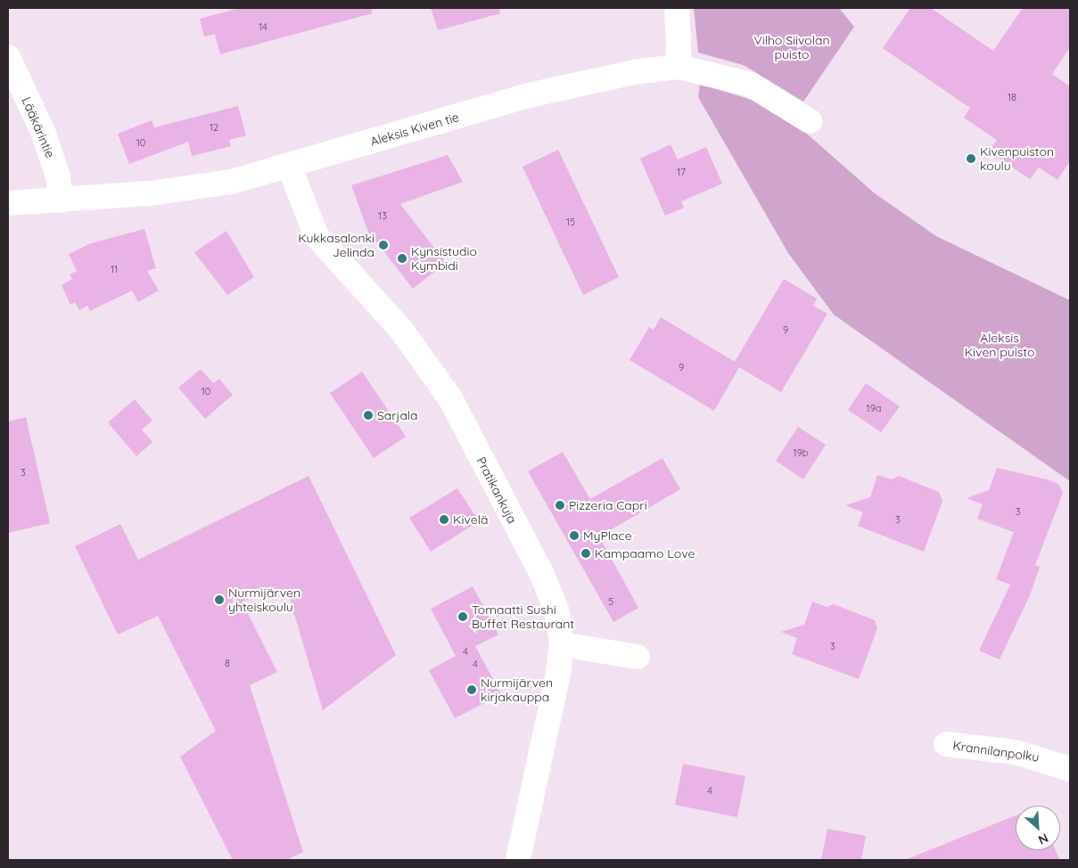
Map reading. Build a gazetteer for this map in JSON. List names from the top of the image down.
{
  "streets": {
    "street": [
      "Lääkärintie",
      "Aleksis Kiven tie",
      "Pratikankuja",
      "Krannilanpolku"
    ]
  },
  "crossings": [
    ["Lääkärintie", "Aleksis Kiven tie"],
    ["Aleksis Kiven tie", "Pratikankuja"]
  ],
  "parks": ["Vilho Siivolan puisto", "Aleksis Kiven puisto"],
  "places": [
    "Kivenpuiston koulu",
    "Kukkasalonki Jelinda",
    "Kynsistudio Kymbidi",
    "Sarjala",
    "Pizzeria Capri",
    "Kivelä",
    "MyPlace",
    "Kampaamo Love",
    "Nurmijärven yhteiskoulu",
    "Tomaatti Sushi Buffet Restaurant",
    "Nurmijärven kirjakauppa"
  ],
  "house_numbers": [
    "14",
    "18",
    "12",
    "10",
    "17",
    "13",
    "15",
    "11",
    "9",
    "9",
    "10",
    "19a",
    "19b",
    "3",
    "3",
    "3",
    "5",
    "3",
    "4",
    "8",
    "4",
    "4"
  ],
  "north": "bottom right"
}
